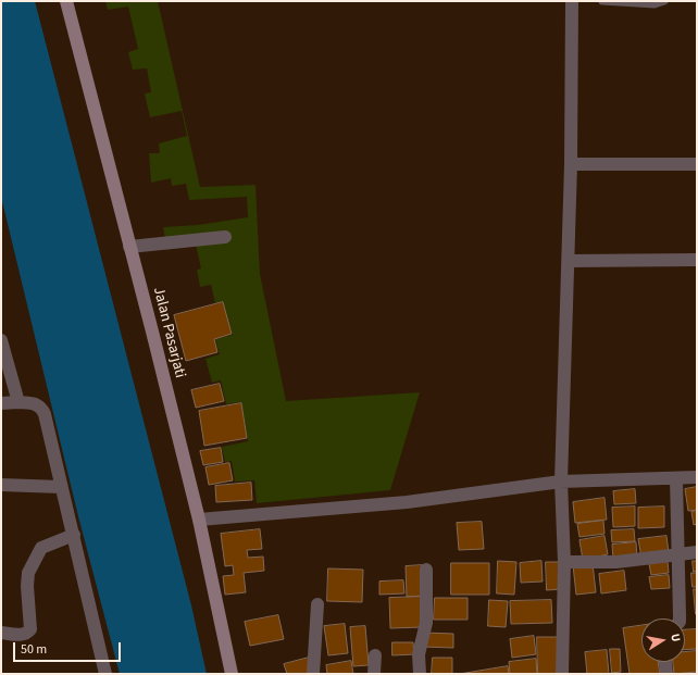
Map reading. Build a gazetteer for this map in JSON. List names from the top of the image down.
{
  "streets": {
    "main road": ["Jalan Pasarjati"]
  },
  "scale_bar": "50 m",
  "north": "right"
}
